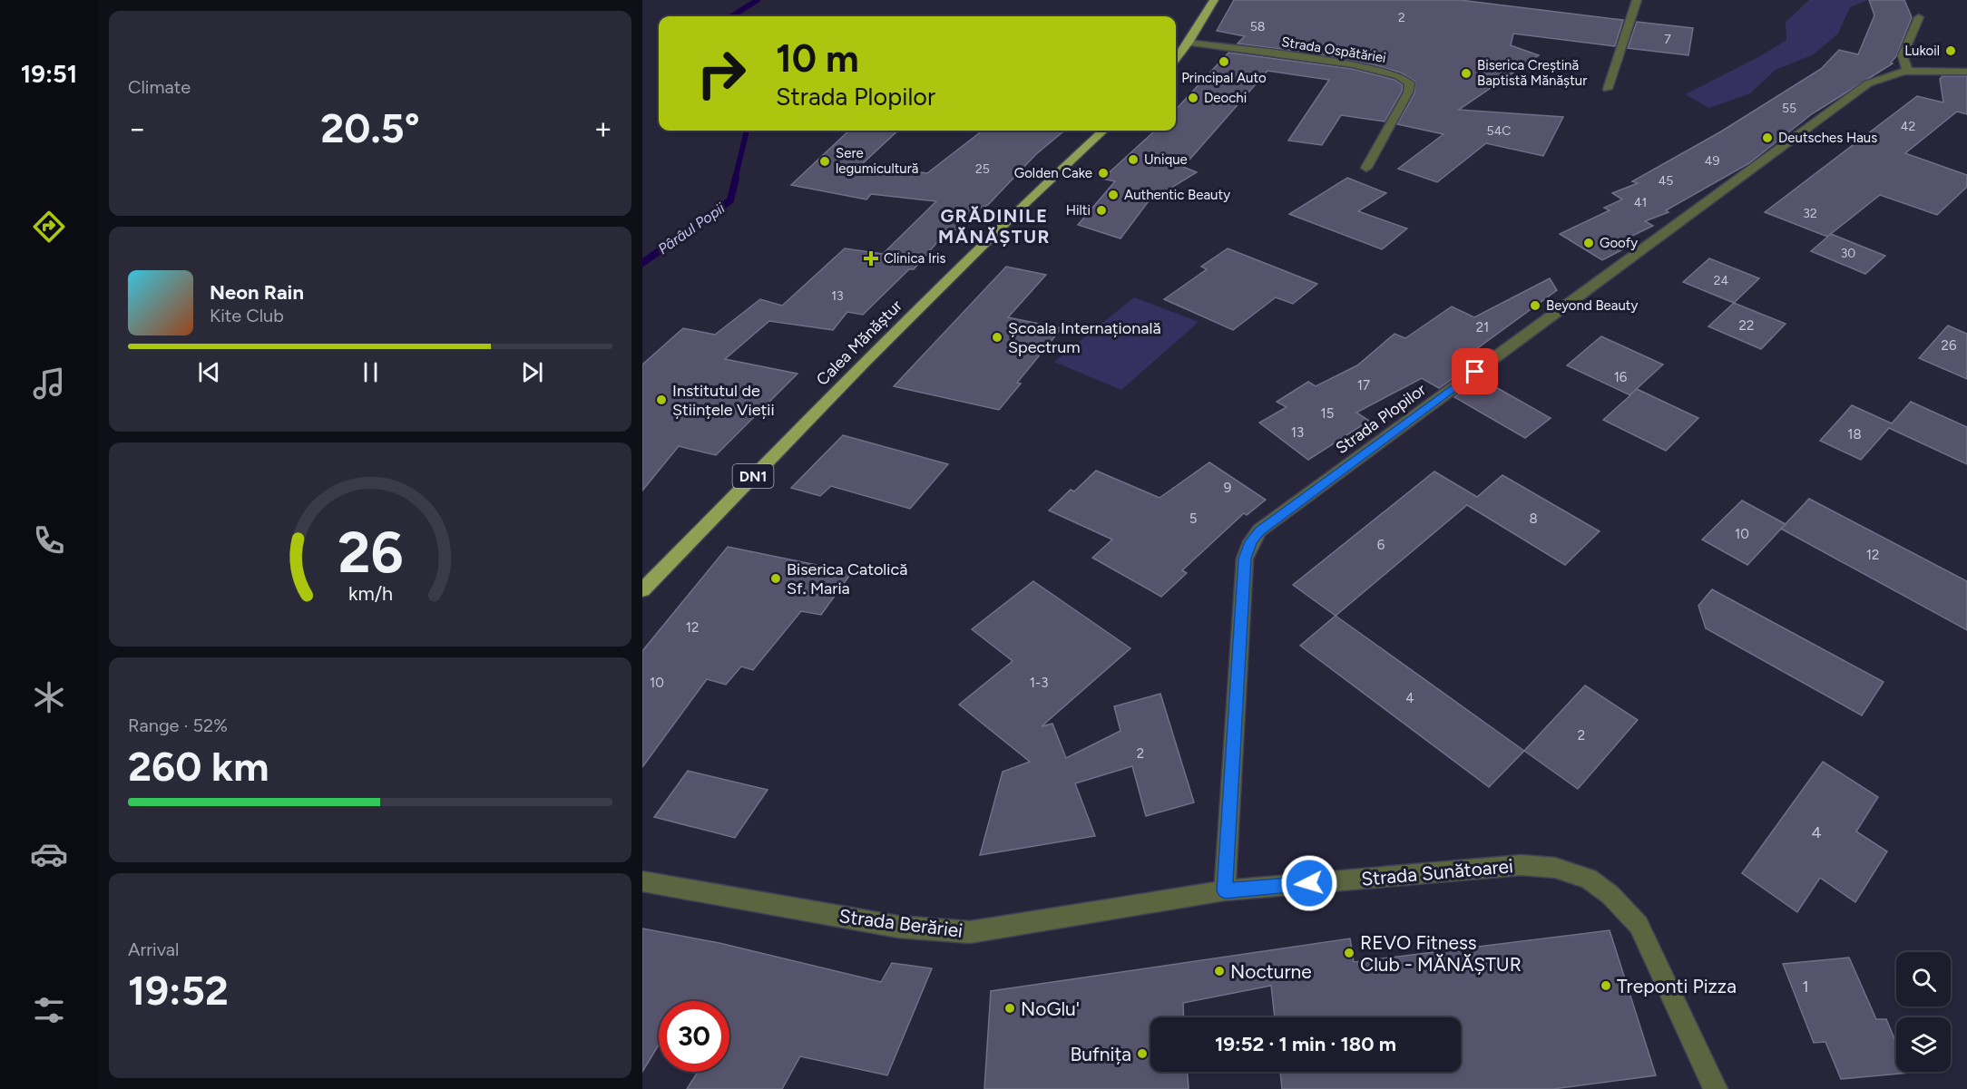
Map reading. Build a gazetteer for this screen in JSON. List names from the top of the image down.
{
  "streets": {
    "main road": ["Calea Mănăștur", "DN1"],
    "street": [
      "Strada Ospătăriei",
      "Strada Plopilor",
      "Strada Sunătoarei",
      "Strada Berăriei"
    ]
  },
  "crossings": [
    ["Strada Plopilor", "Strada Sunătoarei"],
    ["Strada Plopilor", "Strada Berăriei"],
    ["Strada Sunătoarei", "Strada Berăriei"]
  ],
  "districts": ["GRĂDINILE MĂNĂȘTUR"],
  "water": ["Pârâul Popii"],
  "places": {
    "other": [
      "Lukoil",
      "Principal Auto",
      "Biserica Creștină Baptistă Mănăștur",
      "Deochi",
      "Deutsches Haus",
      "Unique",
      "Sere legumicultură",
      "Golden Cake",
      "Authentic Beauty",
      "Hilti",
      "Goofy",
      "Beyond Beauty",
      "Școala Internațională Spectrum",
      "Institutul de Științele Vieții",
      "Biserica Catolică Sf. Maria",
      "REVO Fitness Club - MĂNĂȘTUR",
      "Nocturne",
      "Treponti Pizza",
      "NoGlu'",
      "Bufnița"
    ],
    "health": ["Clinica Iris"]
  },
  "house_numbers": [
    "2",
    "58",
    "7",
    "55",
    "42",
    "54C",
    "49",
    "25",
    "45",
    "41",
    "32",
    "30",
    "24",
    "13",
    "22",
    "21",
    "26",
    "16",
    "17",
    "15",
    "13",
    "18",
    "9",
    "5",
    "8",
    "10",
    "6",
    "12",
    "12",
    "10",
    "1-3",
    "4",
    "2",
    "2",
    "4",
    "1"
  ],
  "page": {
    "tabs": "19:51",
    "tile": [
      "Climate",
      ["Range · 52%", "260 km"],
      ["Arrival", "19:52"]
    ],
    "turn": ["10 m", "Strada Plopilor"],
    "heat": ["−", "20.5°", "+"],
    "song": ["Neon Rain", "Kite Club"],
    "limit": "30",
    "trip": "19:52 · 1 min · 180 m",
    "gauge": ["26", "km/h"]
  }
}
